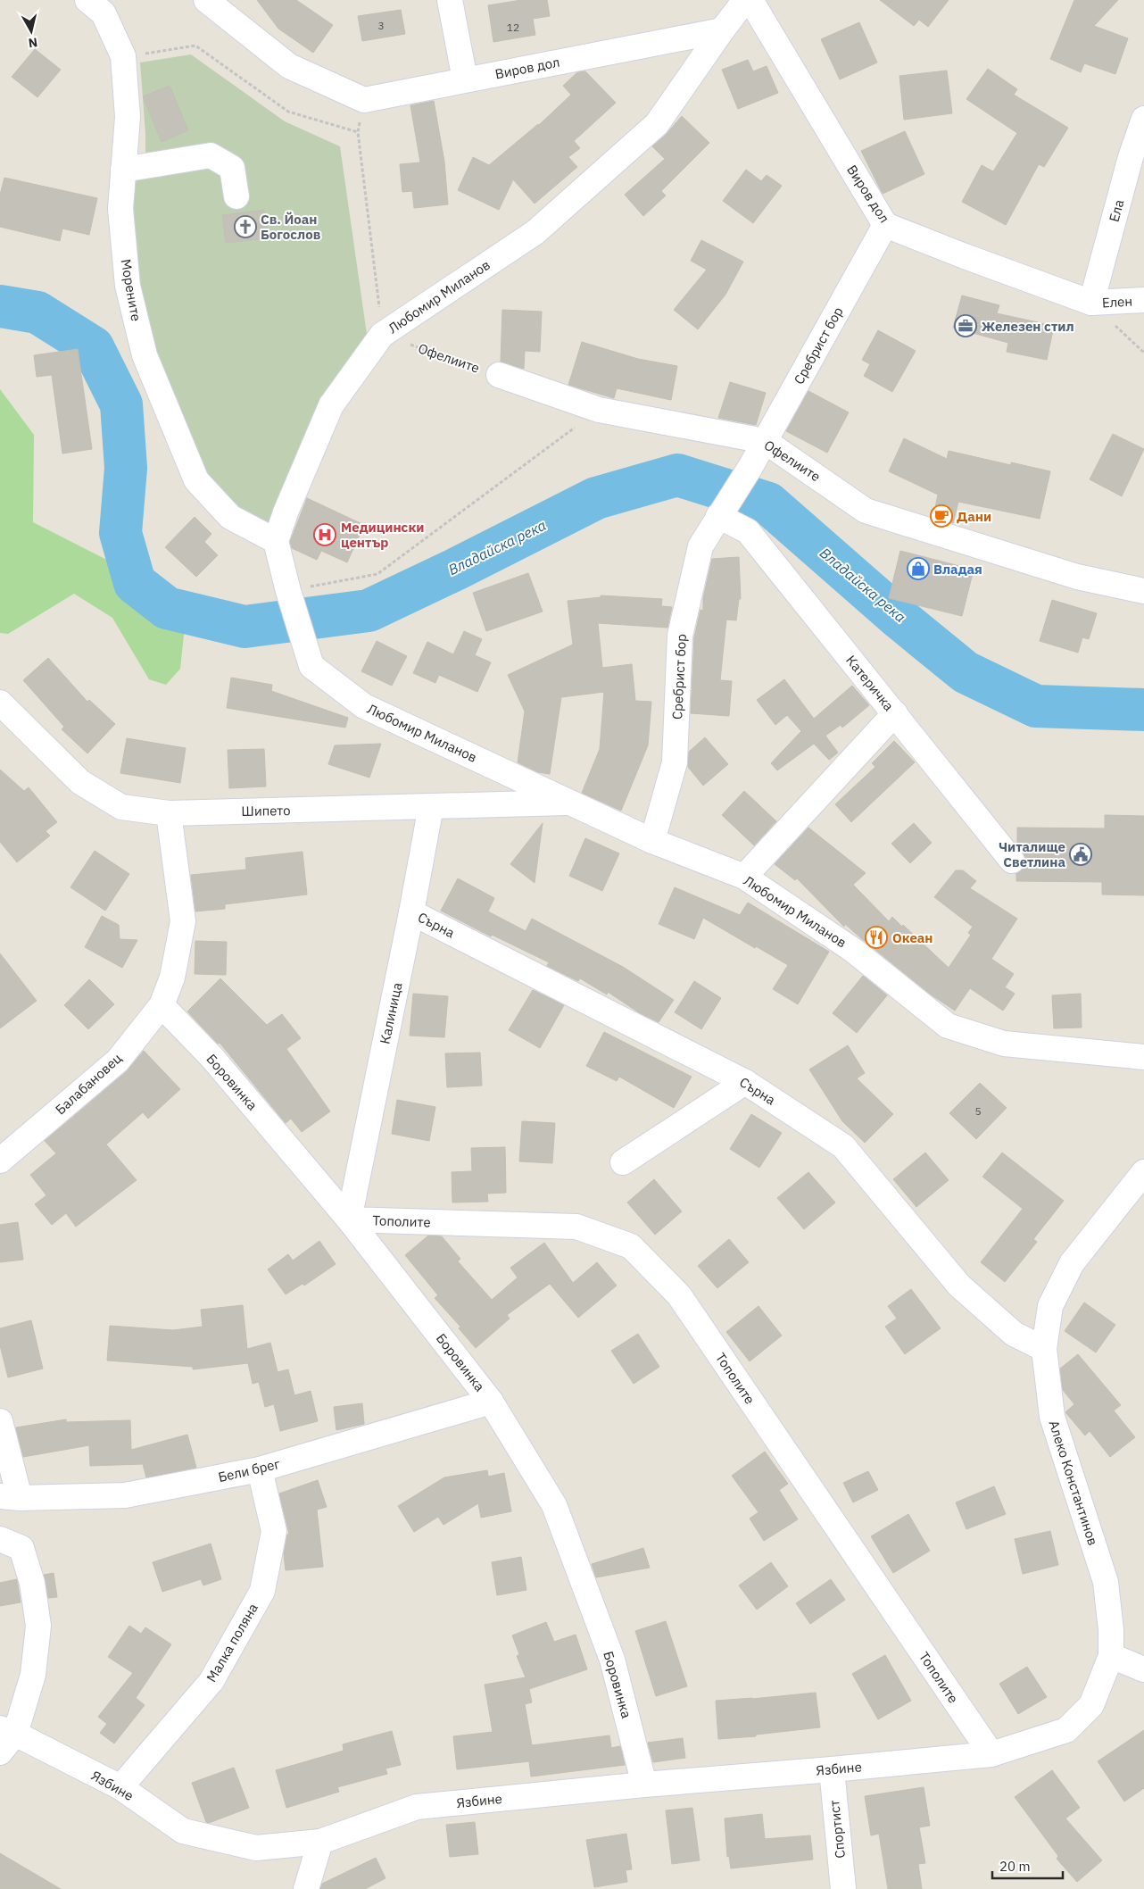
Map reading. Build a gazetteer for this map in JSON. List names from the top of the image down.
{
  "streets": {
    "street": [
      "Виров дол",
      "Ела",
      "Морените",
      "Любомир Миланов",
      "Елен",
      "Сребрист бор",
      "Офелиите",
      "Катеричка",
      "Шипето",
      "Сърна",
      "Калиница",
      "Боровинка",
      "Балабановец",
      "Тополите",
      "Бели брег",
      "Алеко Константинов",
      "Малка поляна",
      "Язбине",
      "Спортист"
    ]
  },
  "crossings": [
    ["Виров дол", "Ела"],
    ["Виров дол", "Любомир Миланов"],
    ["Виров дол", "Елен"],
    ["Виров дол", "Сребрист бор"],
    ["Ела", "Елен"],
    ["Морените", "Любомир Миланов"],
    ["Любомир Миланов", "Сребрист бор"],
    ["Любомир Миланов", "Офелиите"],
    ["Любомир Миланов", "Шипето"],
    ["Сребрист бор", "Офелиите"],
    ["Сребрист бор", "Катеричка"],
    ["Шипето", "Калиница"],
    ["Шипето", "Балабановец"],
    ["Сърна", "Калиница"],
    ["Сърна", "Алеко Константинов"],
    ["Калиница", "Боровинка"],
    ["Калиница", "Тополите"],
    ["Боровинка", "Балабановец"],
    ["Боровинка", "Тополите"],
    ["Боровинка", "Бели брег"],
    ["Боровинка", "Язбине"],
    ["Тополите", "Алеко Константинов"],
    ["Тополите", "Язбине"],
    ["Бели брег", "Малка поляна"],
    ["Алеко Константинов", "Язбине"],
    ["Малка поляна", "Язбине"],
    ["Язбине", "Спортист"]
  ],
  "water": ["Владайска река"],
  "places": {
    "church": ["Св. Йоан Богослов"],
    "office": ["Железен стил"],
    "cafe": ["Дани"],
    "hospital": ["Медицински център"],
    "shop": ["Владая"],
    "public building": ["Читалище Светлина"],
    "restaurant": ["Океан"]
  },
  "house_numbers": ["3", "12", "5"],
  "scale_bar": "20 m",
  "north": "bottom"
}
